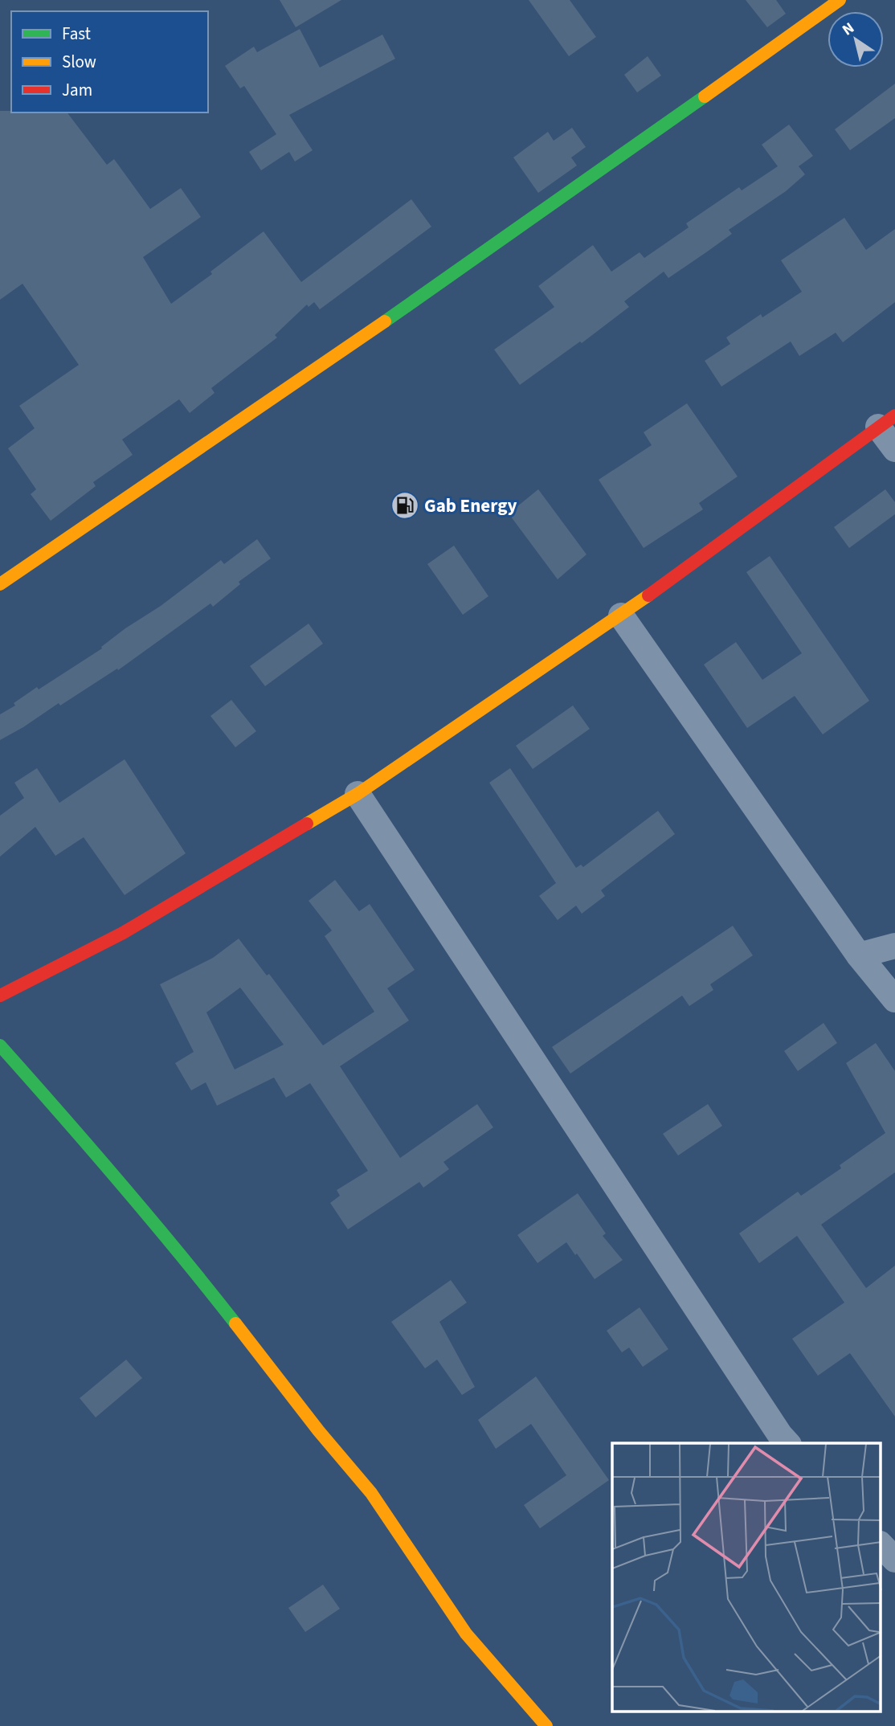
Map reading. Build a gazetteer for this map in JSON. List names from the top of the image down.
{
  "places": {
    "fuel station": ["Gab Energy"]
  },
  "legend": ["Fast", "Slow", "Jam"],
  "north": "top left"
}
